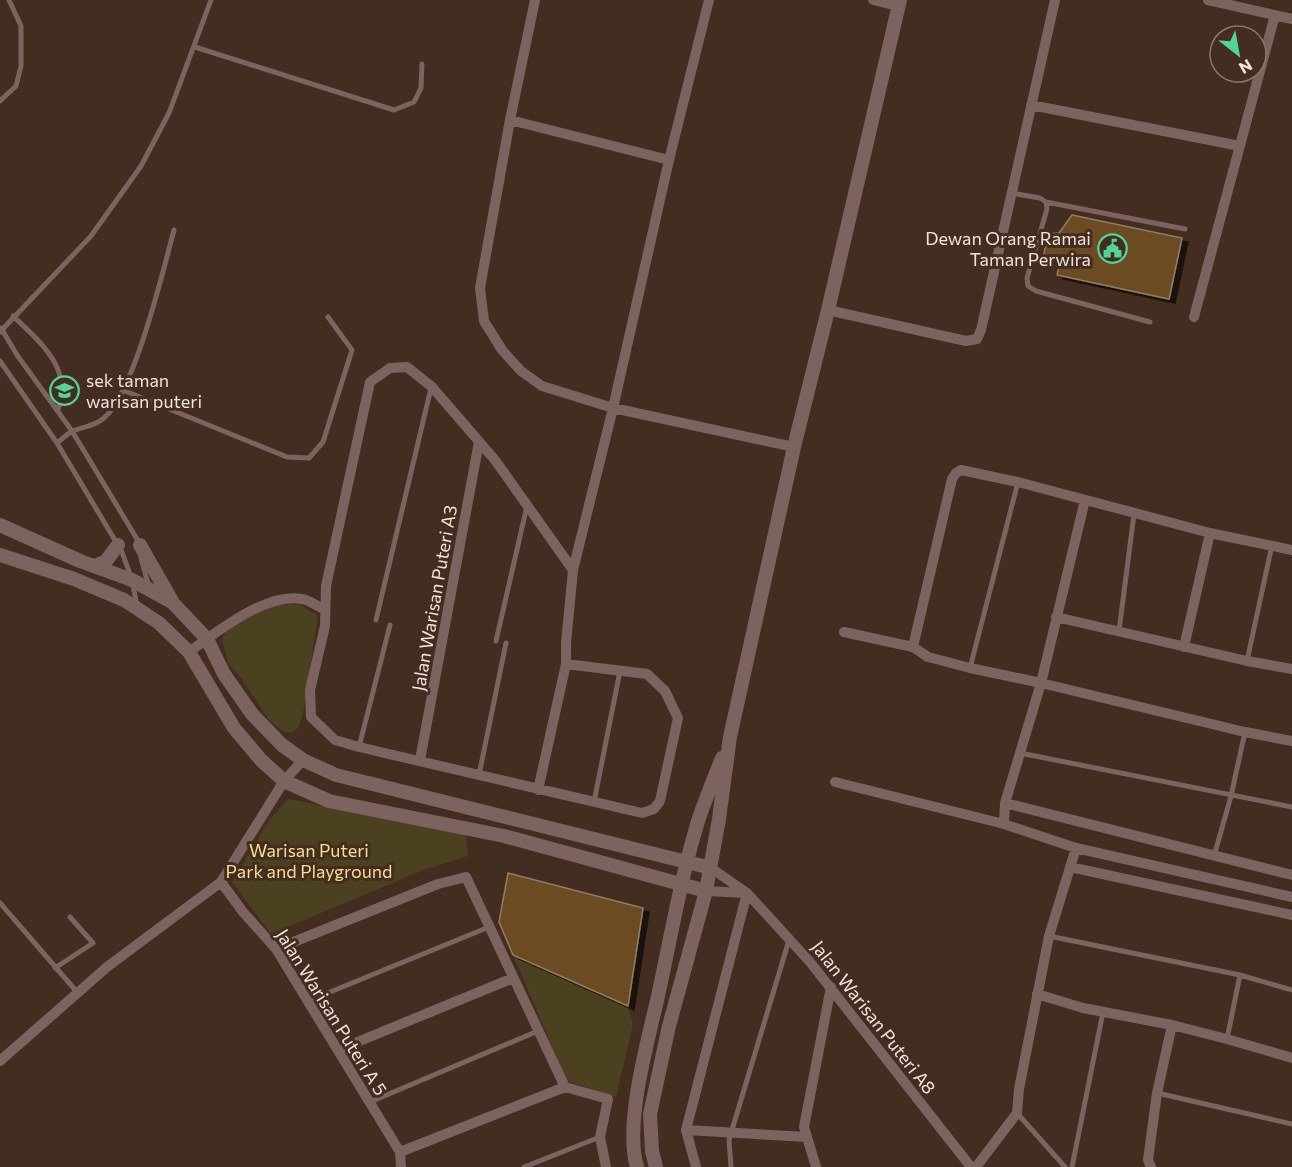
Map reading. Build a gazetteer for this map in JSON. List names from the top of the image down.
{
  "streets": {
    "street": ["Jalan Warisan Puteri A3", "Jalan Warisan Puteri A 5", "Jalan Warisan Puteri A8"]
  },
  "parks": ["Warisan Puteri Park and Playground"],
  "places": {
    "public building": ["Dewan Orang Ramai Taman Perwira"],
    "school or university": ["sek taman warisan puteri"]
  },
  "north": "bottom right"
}
